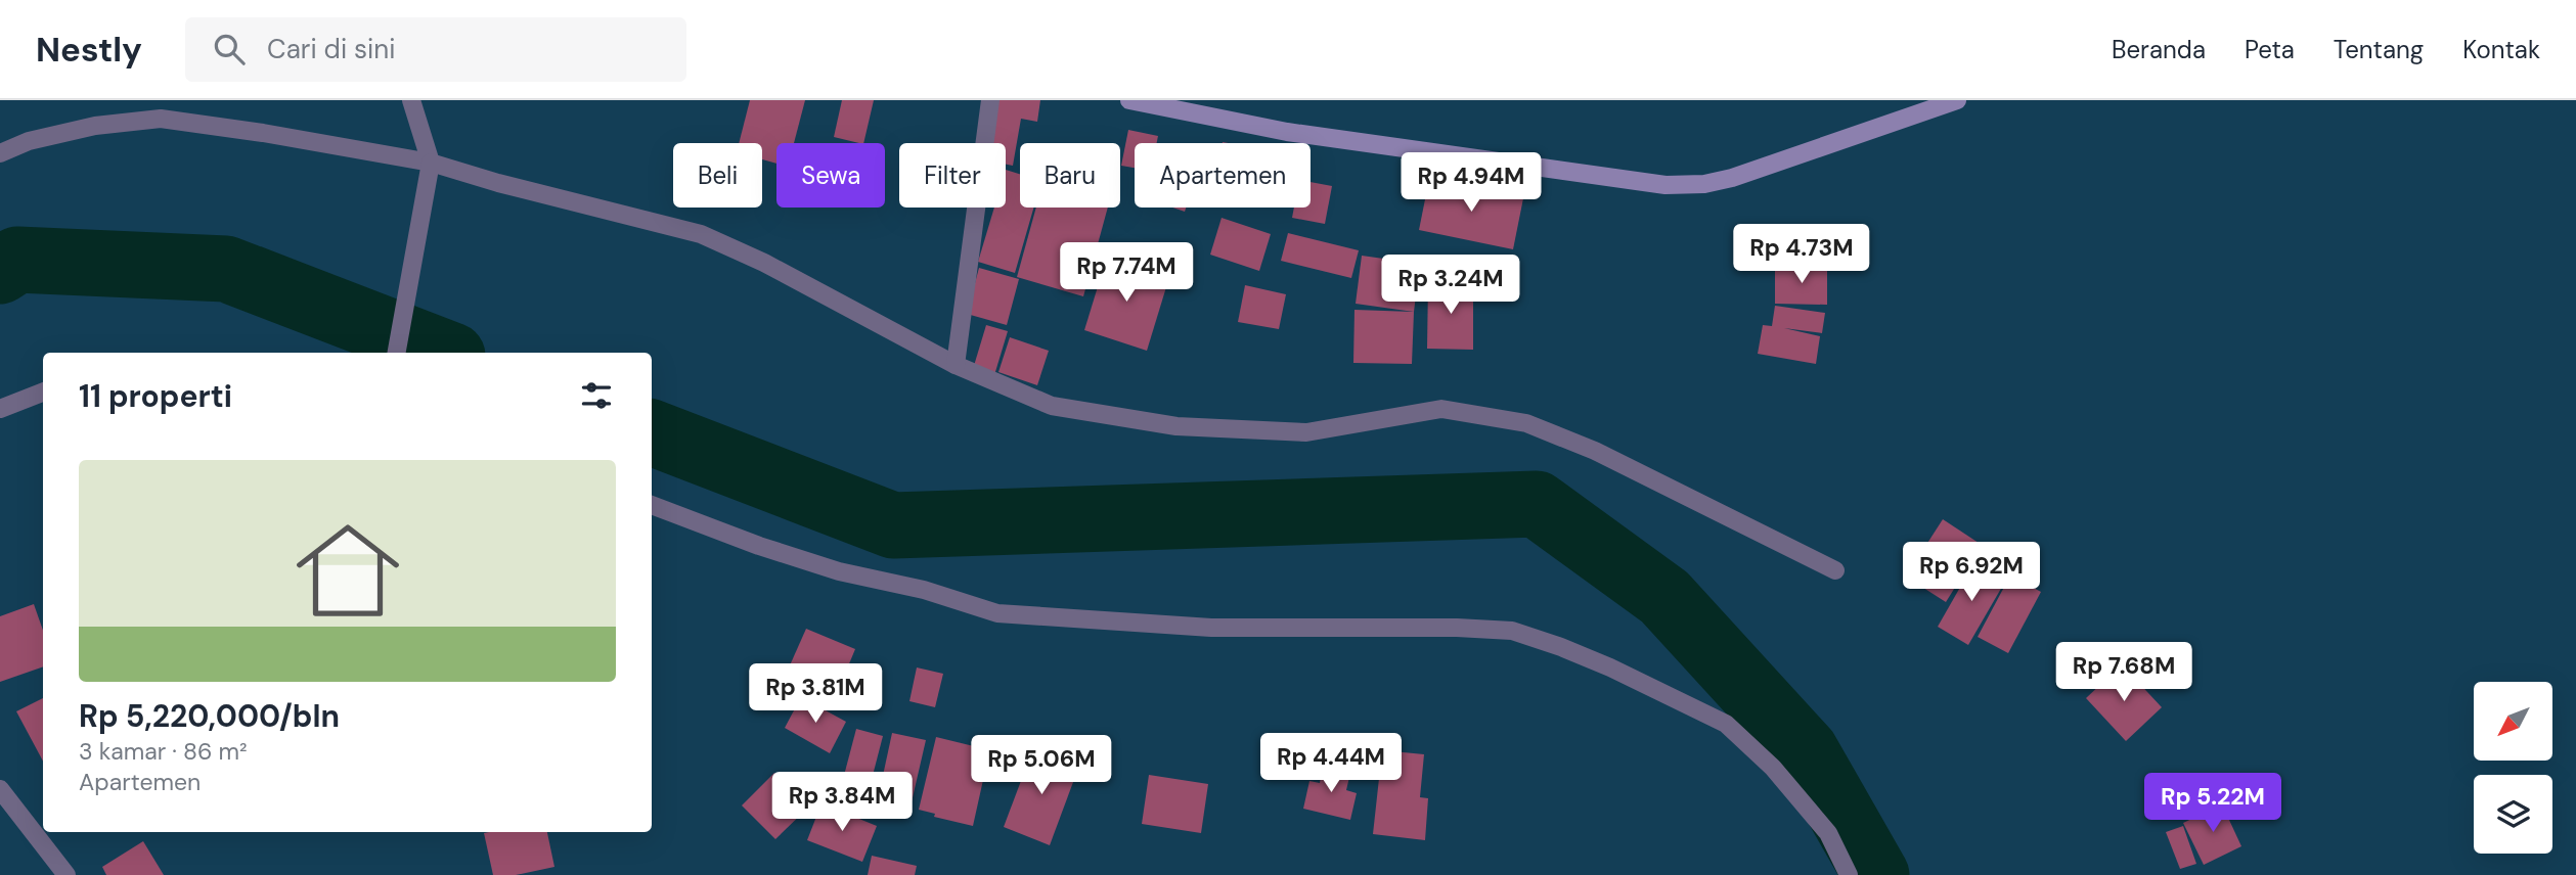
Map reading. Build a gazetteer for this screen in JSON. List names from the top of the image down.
{
  "north": "bottom left",
  "page": {
    "header": "Nestly",
    "search": "Cari di sini",
    "nav": [
      "Beranda",
      "Peta",
      "Tentang",
      "Kontak"
    ],
    "chip": [
      "Beli",
      "Sewa",
      "Filter",
      "Baru",
      "Apartemen"
    ],
    "price": [
      "Rp 4.94M",
      "Rp 4.73M",
      "Rp 7.74M",
      "Rp 3.24M",
      "Rp 6.92M",
      "Rp 7.68M",
      "Rp 3.81M",
      "Rp 4.44M",
      "Rp 5.06M",
      "Rp 3.84M",
      "Rp 5.22M"
    ],
    "heading": "11 properti",
    "list": [
      {
        "name": "Rp 5,220,000/bln",
        "note": "3 kamar · 86 m² · Apartemen"
      }
    ]
  }
}
